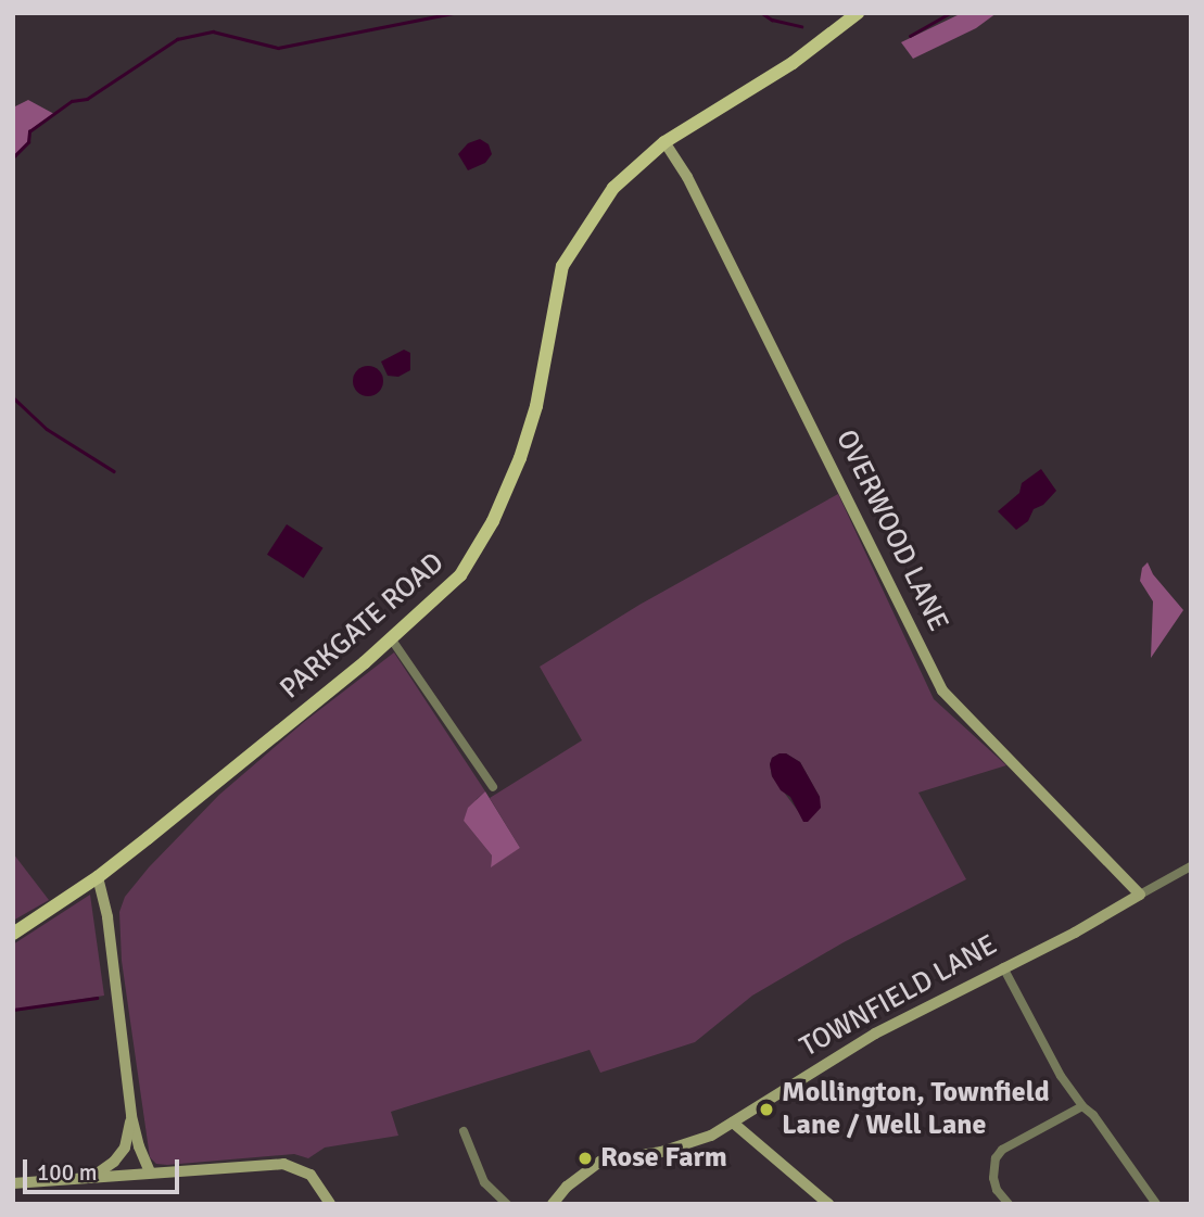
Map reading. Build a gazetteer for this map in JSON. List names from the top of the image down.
{
  "streets": {
    "main road": ["PARKGATE ROAD"],
    "street": ["OVERWOOD LANE", "TOWNFIELD LANE"]
  },
  "crossings": [
    ["OVERWOOD LANE", "PARKGATE ROAD"],
    ["OVERWOOD LANE", "TOWNFIELD LANE"]
  ],
  "places": ["Mollington, Townfield Lane / Well Lane", "Rose Farm"],
  "scale_bar": "100 m"
}
